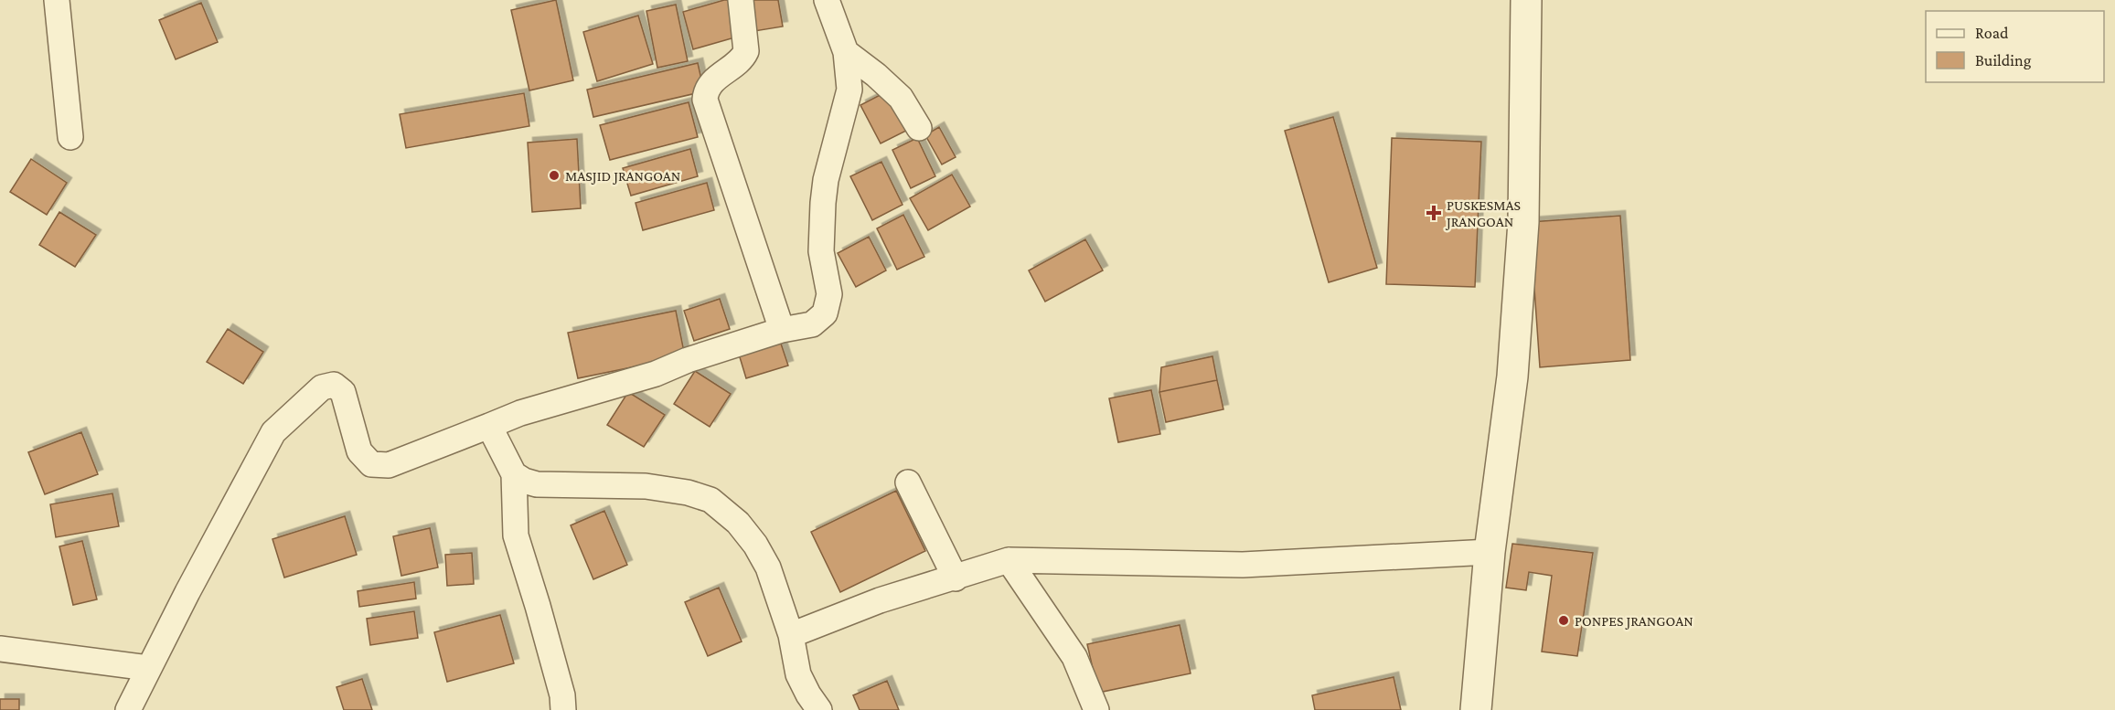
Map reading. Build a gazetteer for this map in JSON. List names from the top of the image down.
{
  "places": {
    "other": ["MASJID JRANGOAN", "PONPES JRANGOAN"],
    "health": ["PUSKESMAS JRANGOAN"]
  },
  "legend": ["Road", "Building"]
}
